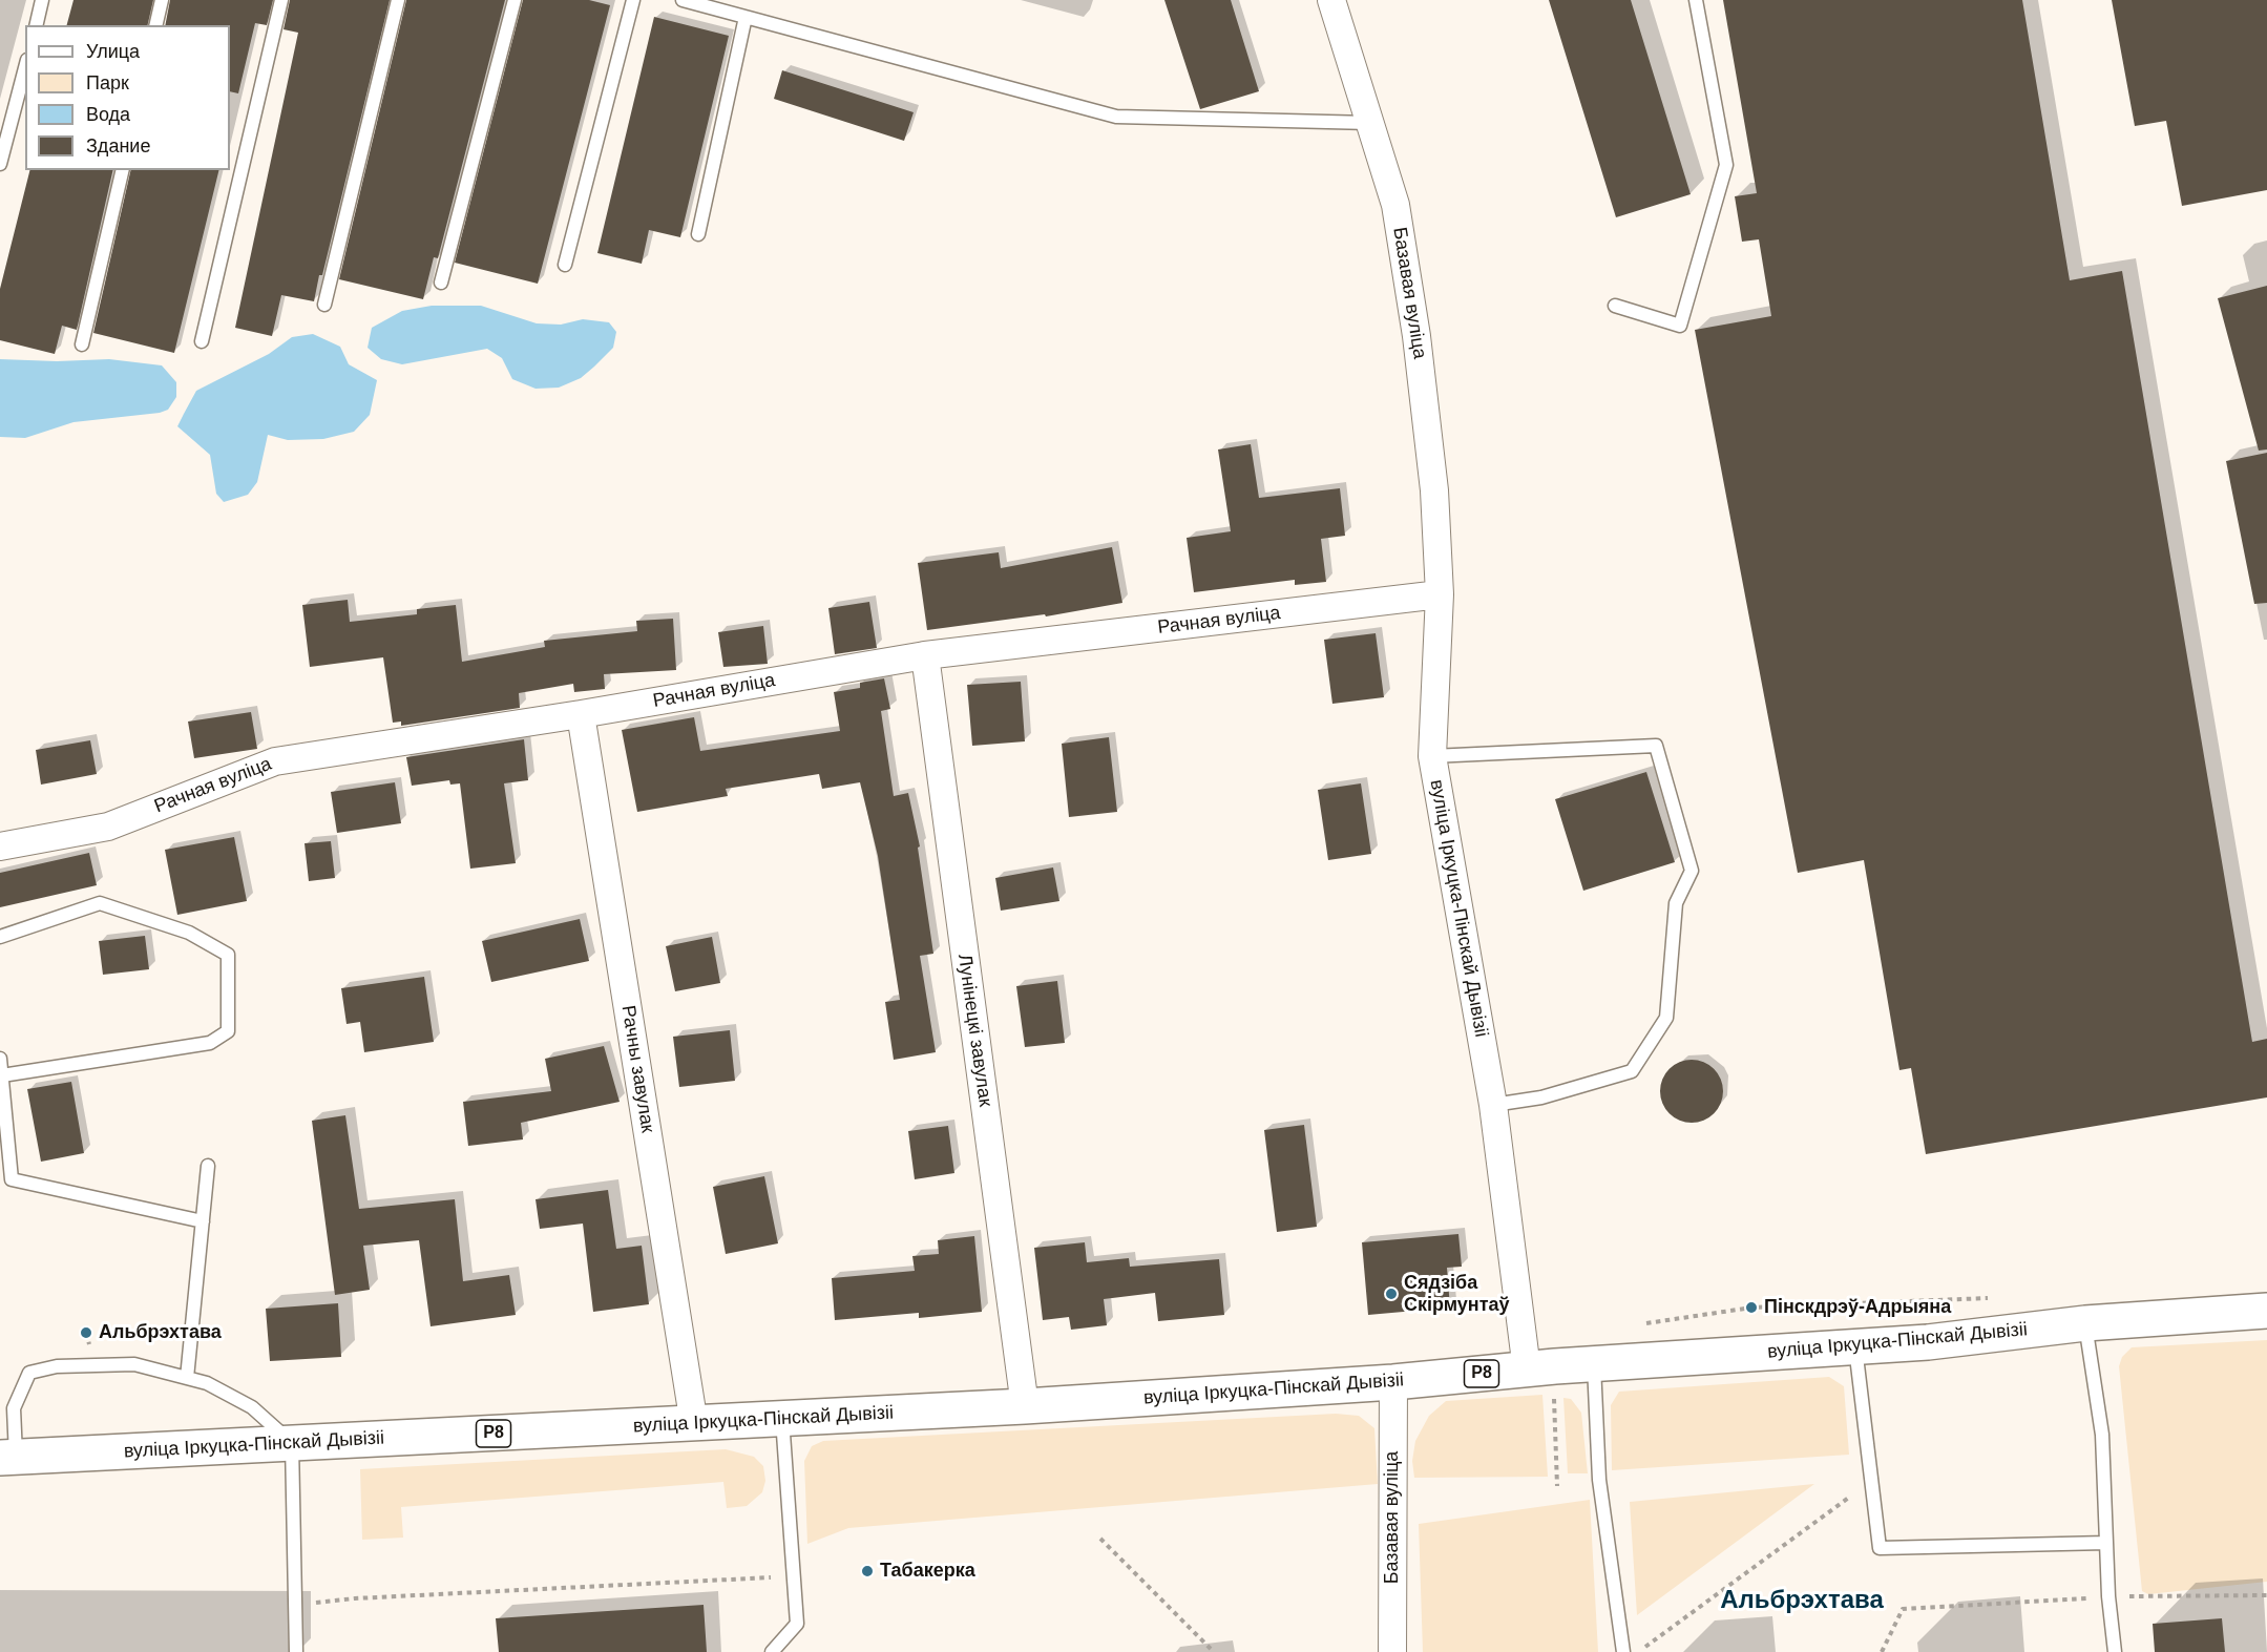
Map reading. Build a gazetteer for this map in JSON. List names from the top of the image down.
{
  "streets": {
    "main road": ["вуліца Іркуцка-Пінскай Дывізіі", "Р8"],
    "street": [
      "Базавая вуліца",
      "Рачная вуліца",
      "Лунінецкі завулак",
      "Рачны завулак"
    ]
  },
  "crossings": [
    ["Базавая вуліца", "Рачная вуліца"],
    ["Базавая вуліца", "вуліца Іркуцка-Пінскай Дывізіі"],
    ["Рачная вуліца", "вуліца Іркуцка-Пінскай Дывізіі"],
    ["Рачная вуліца", "Лунінецкі завулак"],
    ["Рачная вуліца", "Рачны завулак"],
    ["вуліца Іркуцка-Пінскай Дывізіі", "Лунінецкі завулак"],
    ["вуліца Іркуцка-Пінскай Дывізіі", "Рачны завулак"]
  ],
  "districts": ["Альбрэхтава"],
  "places": [
    "Сядзіба Скірмунтаў",
    "Пінскдрэў-Адрыяна",
    "Альбрэхтава",
    "Табакерка"
  ],
  "legend": [
    "Улица",
    "Парк",
    "Вода",
    "Здание"
  ]
}
